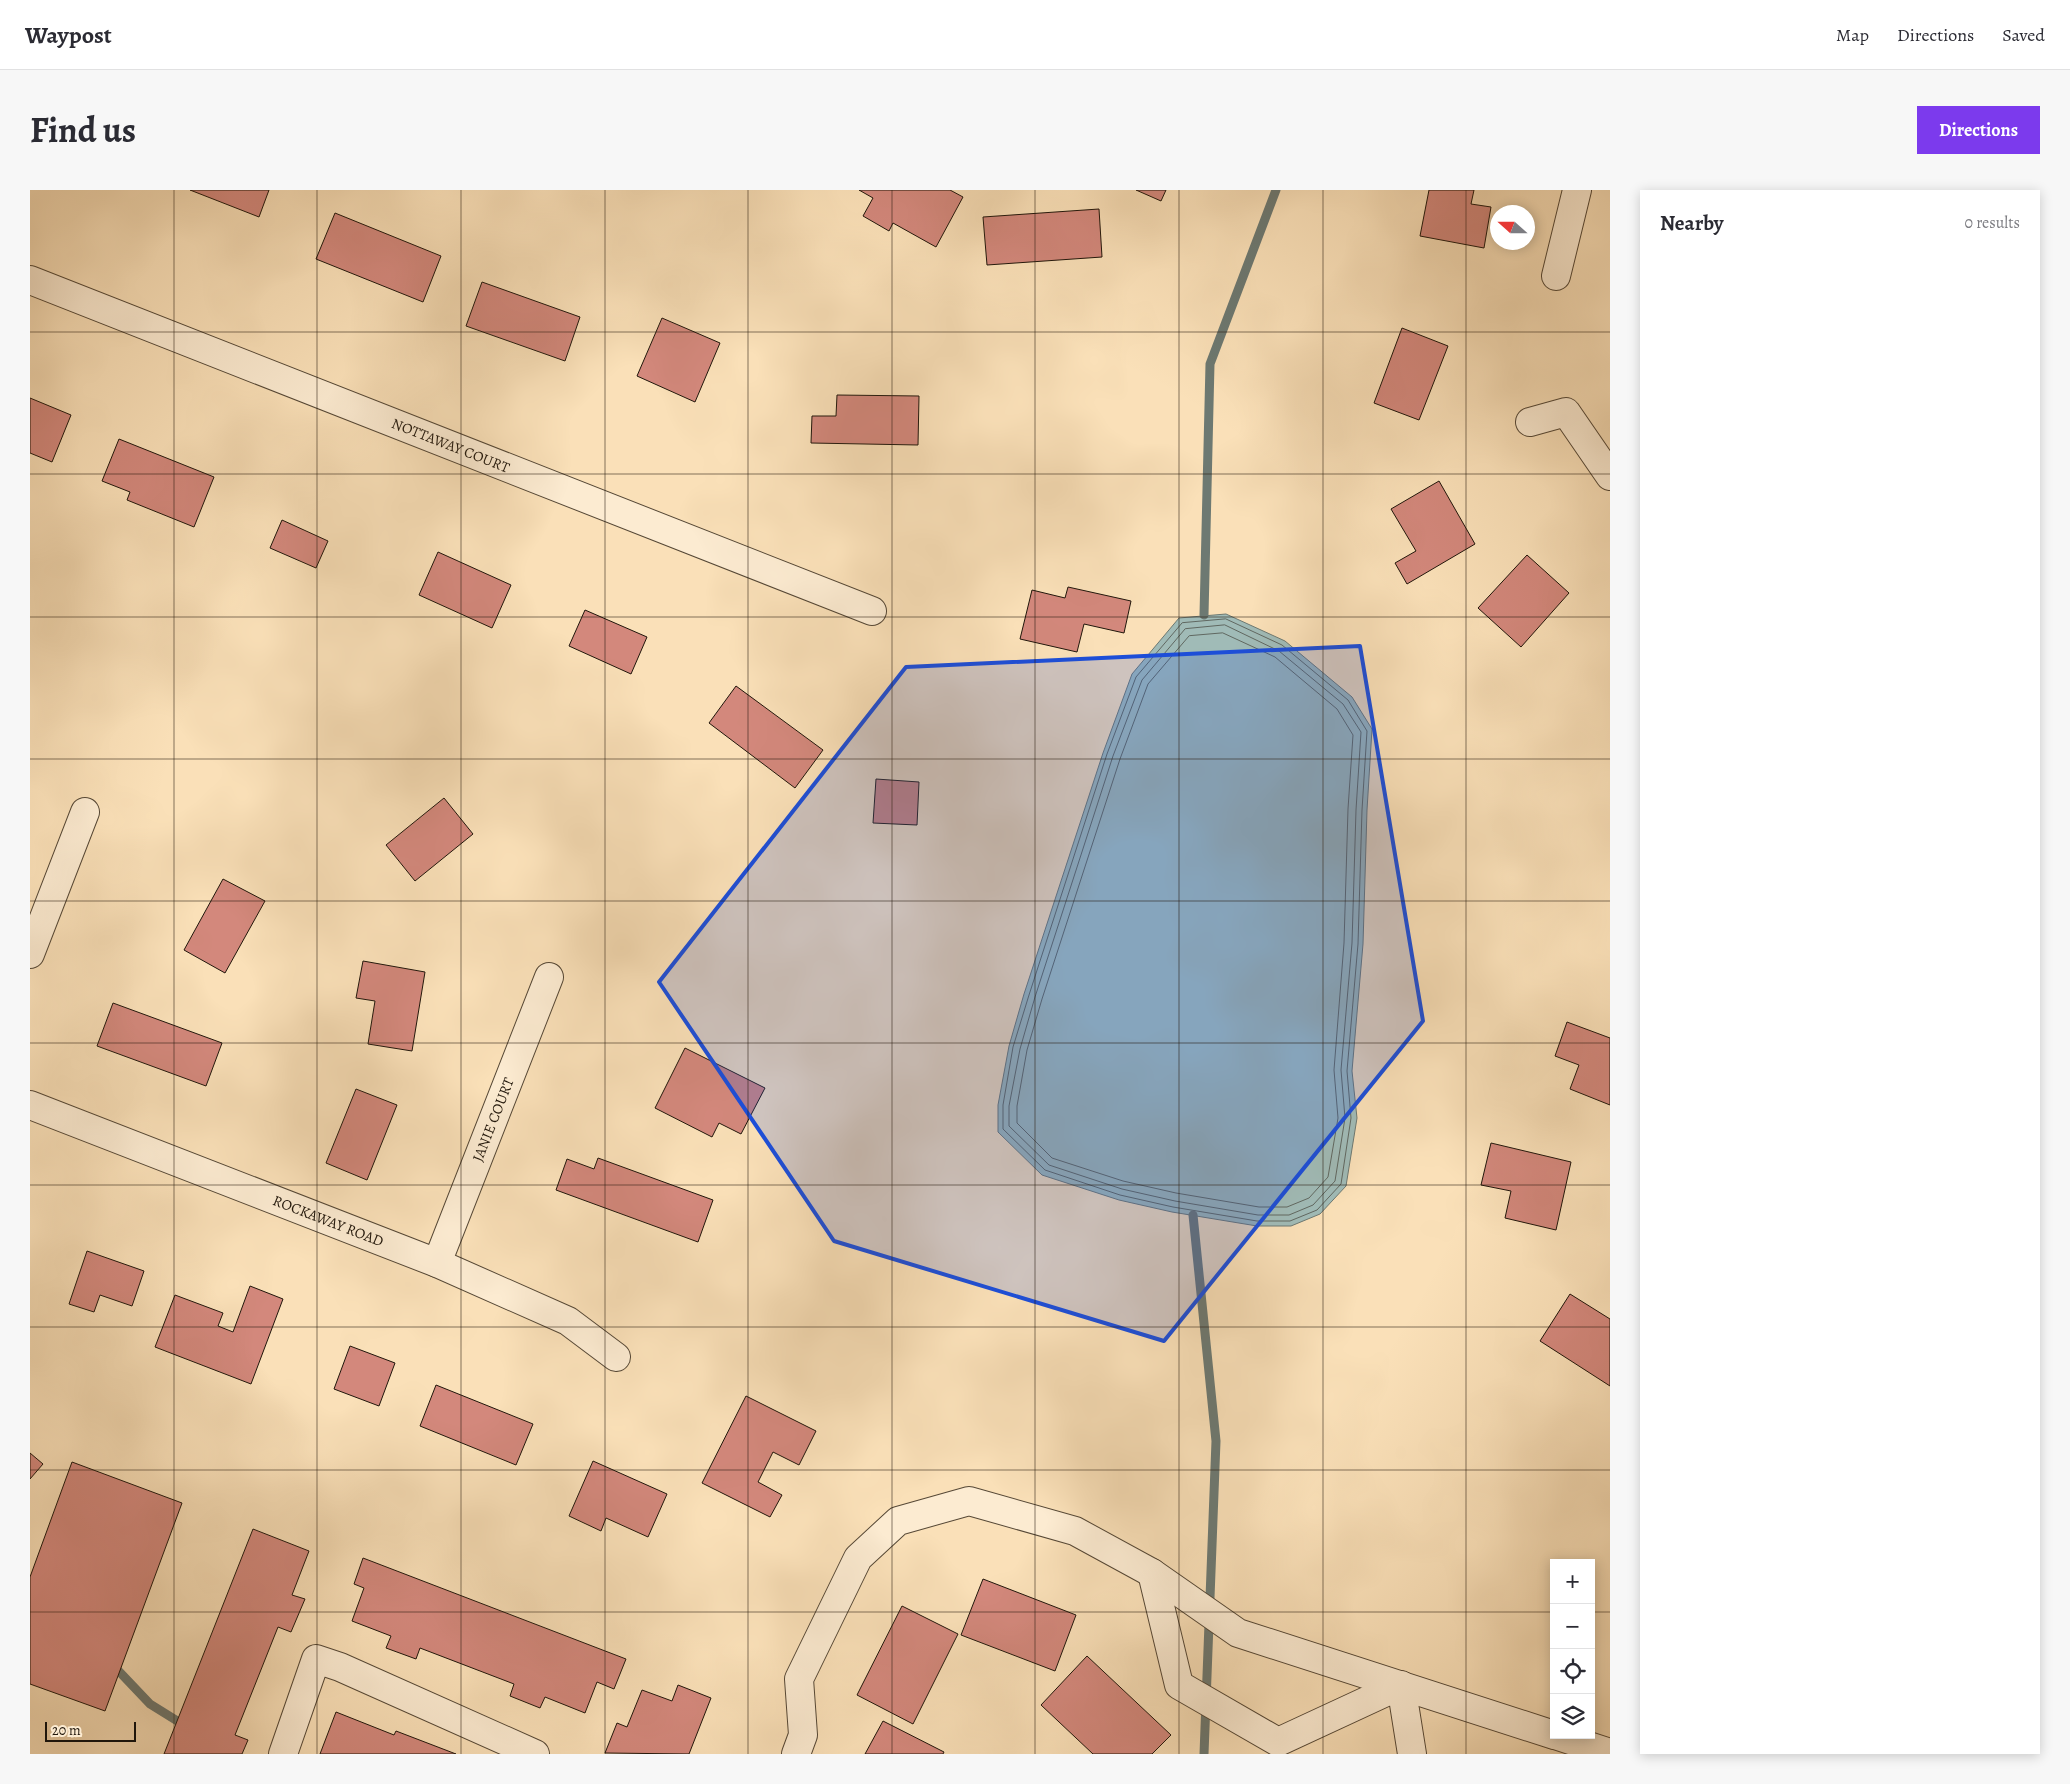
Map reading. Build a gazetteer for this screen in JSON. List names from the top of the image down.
{
  "streets": {
    "street": ["NOTTAWAY COURT", "JANIE COURT", "ROCKAWAY ROAD"]
  },
  "crossings": [
    ["JANIE COURT", "ROCKAWAY ROAD"]
  ],
  "scale_bar": "20 m",
  "north": "left",
  "page": {
    "header": "Waypost",
    "nav": ["Map", "Directions", "Saved"],
    "title": "Find us",
    "buttons": "Directions",
    "heading": ["Nearby", "0 results"],
    "map_buttons": ["+", "−"],
    "scale": "20 m"
  }
}
